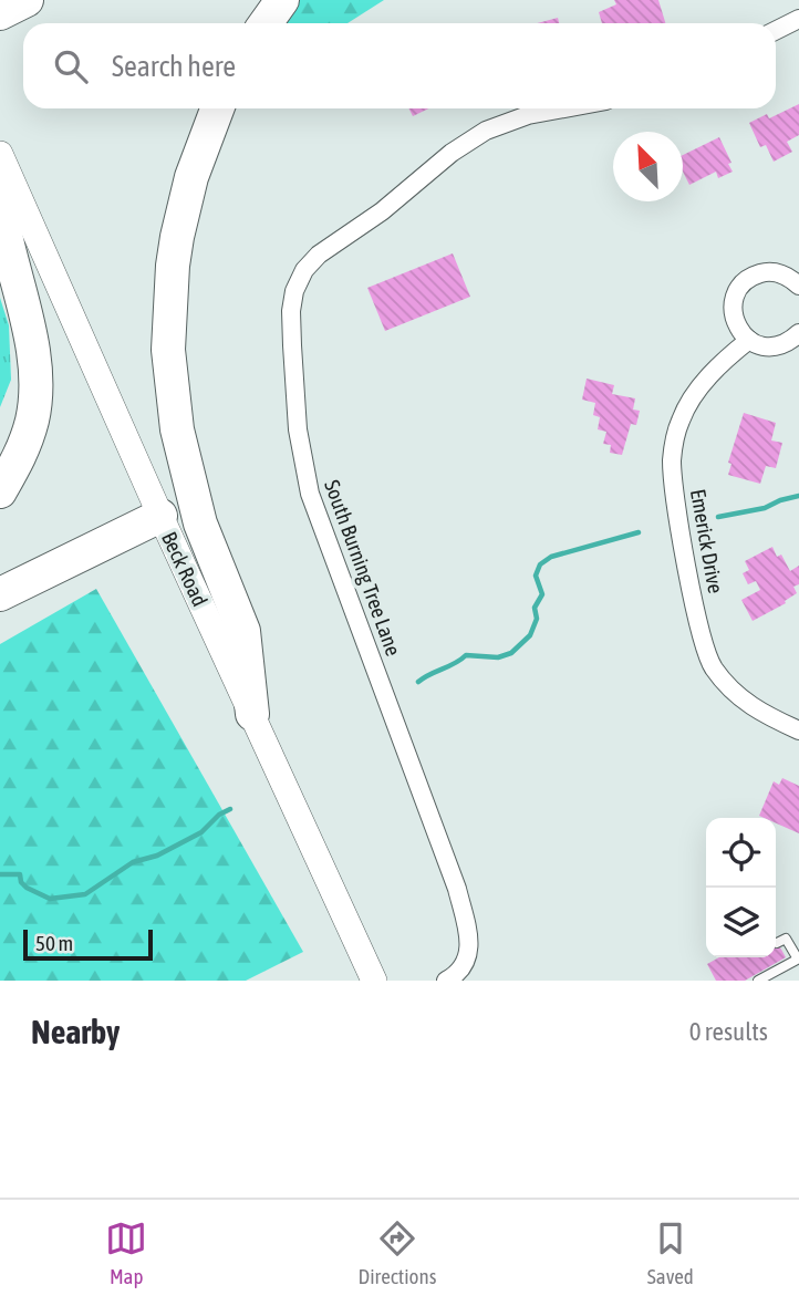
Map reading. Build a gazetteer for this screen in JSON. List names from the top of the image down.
{
  "streets": {
    "main road": ["Beck Road"],
    "street": ["Emerick Drive", "South Burning Tree Lane"]
  },
  "scale_bar": "50 m",
  "north": "top left",
  "page": {
    "search": "Search here",
    "scale": "50 m",
    "heading": ["Nearby", "0 results"],
    "nav": ["Map", "Directions", "Saved"]
  }
}
